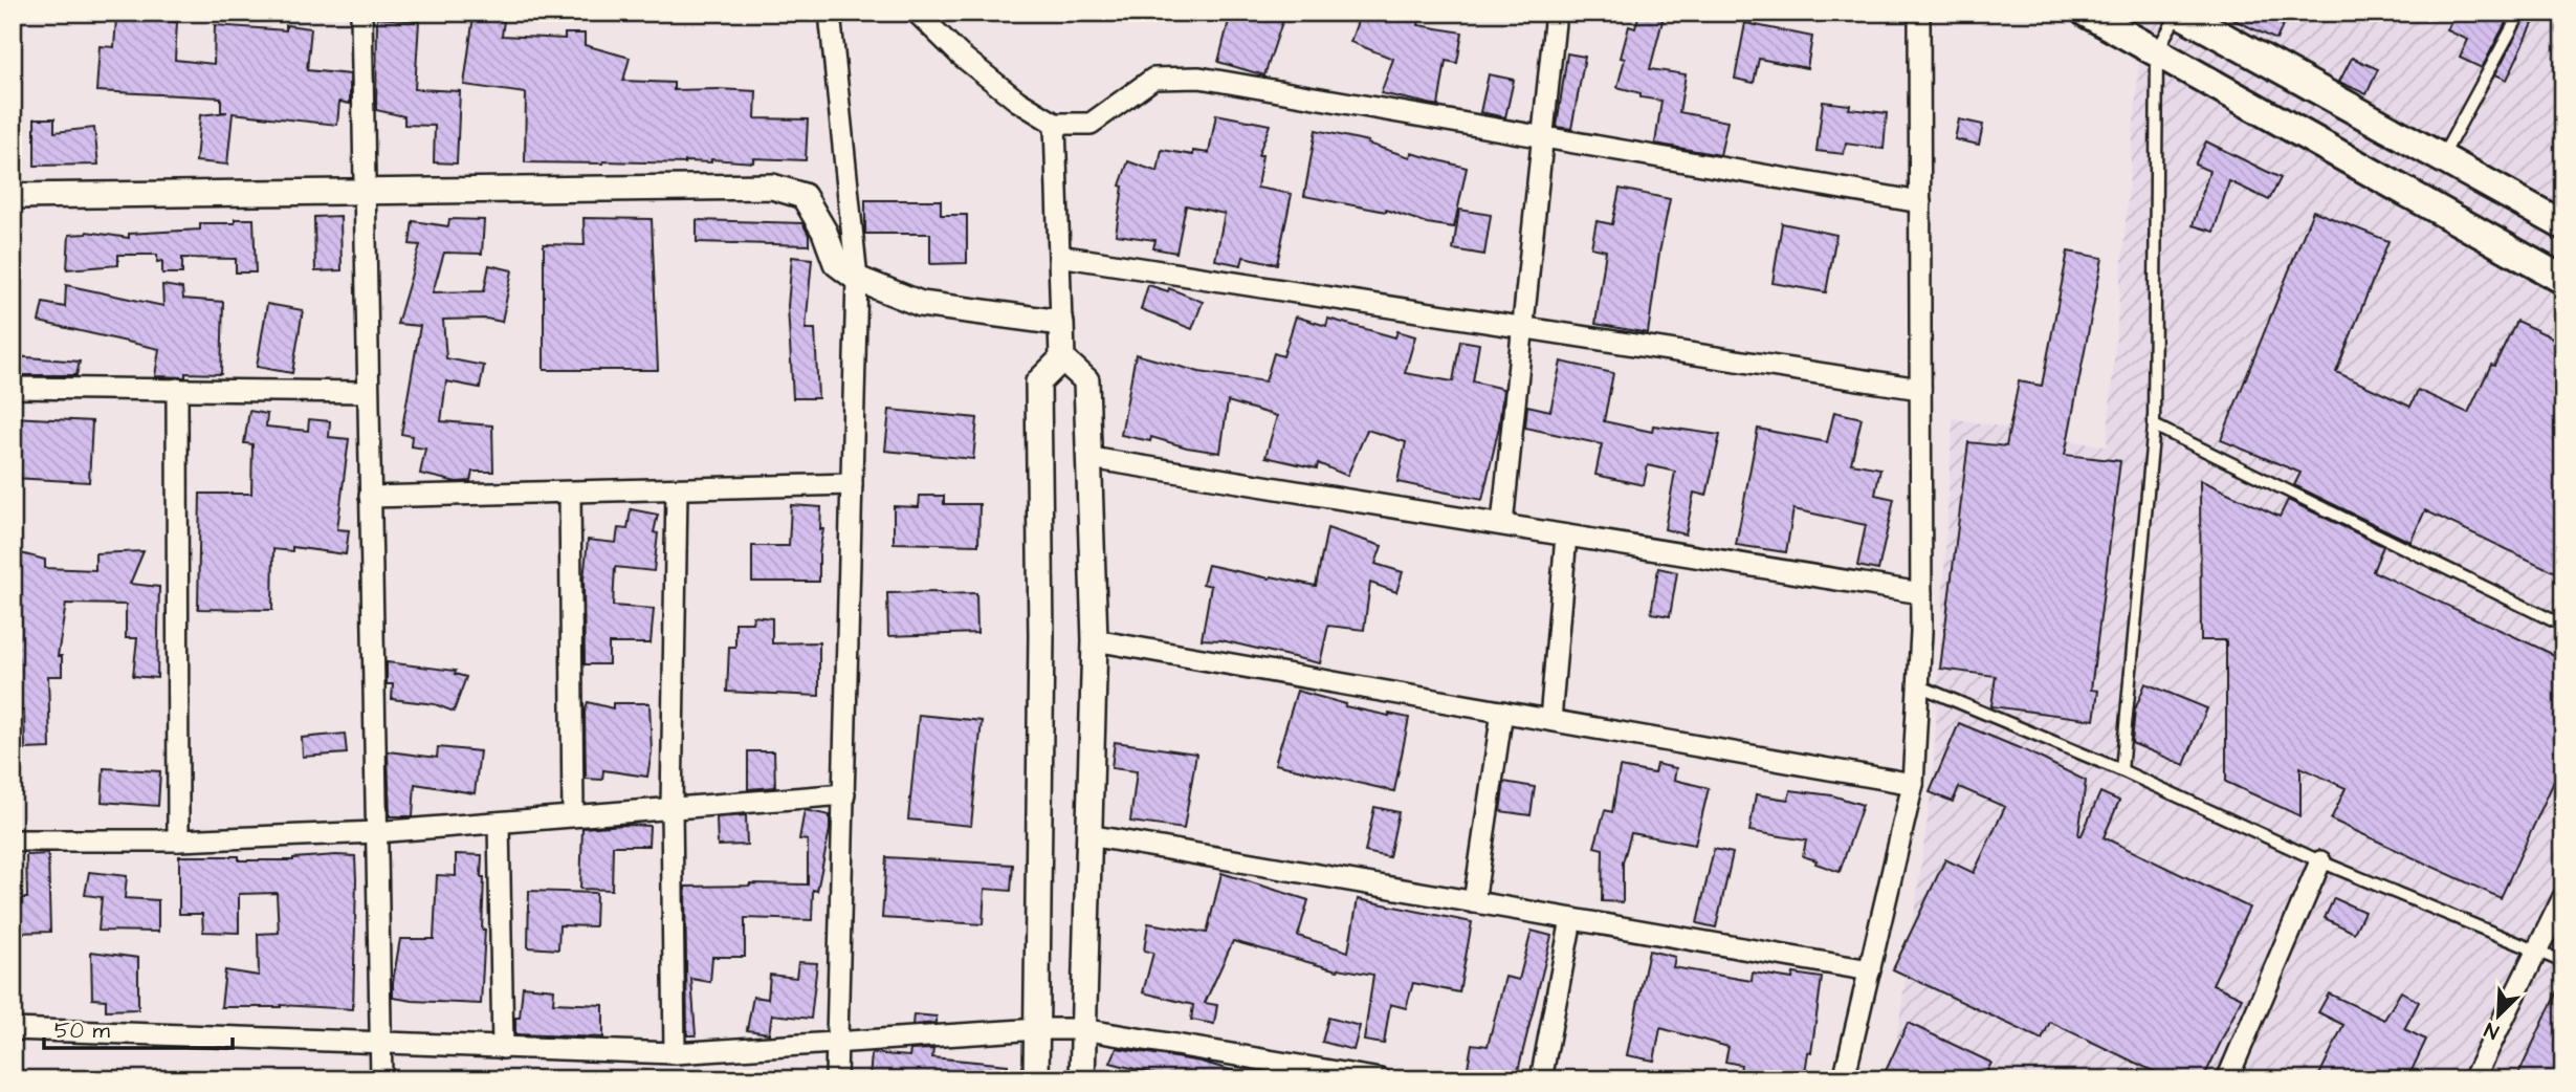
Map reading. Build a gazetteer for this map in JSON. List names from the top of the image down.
{
  "scale_bar": "50 m",
  "north": "bottom left"
}
